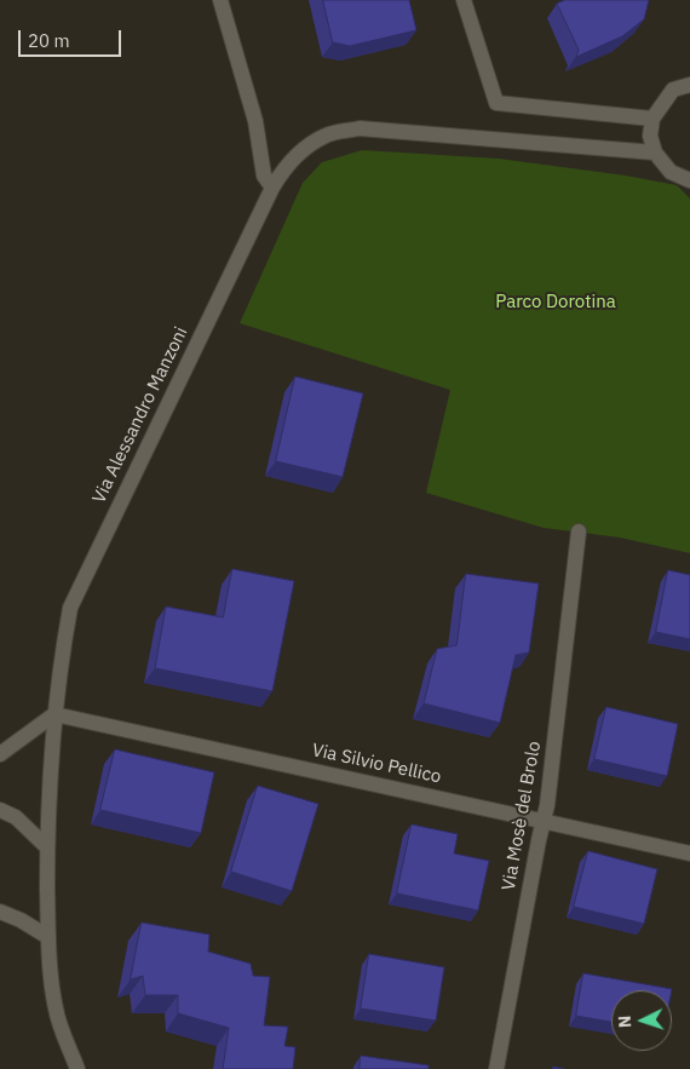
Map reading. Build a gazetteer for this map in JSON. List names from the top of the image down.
{
  "streets": {
    "street": ["Via Alessandro Manzoni", "Via Silvio Pellico", "Via Mosè del Brolo"]
  },
  "crossings": [
    ["Via Alessandro Manzoni", "Via Silvio Pellico"],
    ["Via Silvio Pellico", "Via Mosè del Brolo"]
  ],
  "parks": ["Parco Dorotina"],
  "scale_bar": "20 m",
  "north": "left"
}
